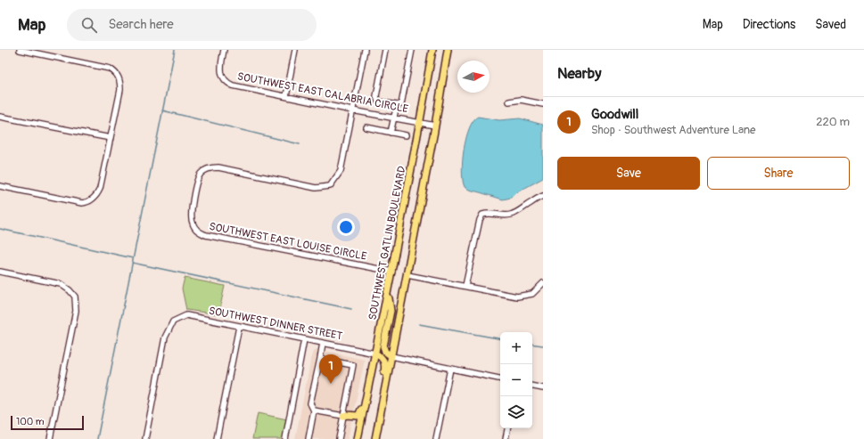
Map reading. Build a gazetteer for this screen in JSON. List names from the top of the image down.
{
  "streets": {
    "main road": ["SOUTHWEST GATLIN BOULEVARD"],
    "street": ["SOUTHWEST EAST CALABRIA CIRCLE", "SOUTHWEST EAST LOUISE CIRCLE", "SOUTHWEST DINNER STREET"]
  },
  "crossings": [
    ["SOUTHWEST EAST CALABRIA CIRCLE", "SOUTHWEST EAST LOUISE CIRCLE"],
    ["SOUTHWEST EAST CALABRIA CIRCLE", "SOUTHWEST GATLIN BOULEVARD"],
    ["SOUTHWEST EAST LOUISE CIRCLE", "SOUTHWEST GATLIN BOULEVARD"],
    ["SOUTHWEST GATLIN BOULEVARD", "SOUTHWEST DINNER STREET"]
  ],
  "scale_bar": "100 m",
  "north": "right",
  "page": {
    "header": "Map",
    "search": "Search here",
    "nav": ["Map", "Directions", "Saved"],
    "heading": "Nearby",
    "list": [
      {
        "mark": "1",
        "name": "Goodwill",
        "note": "Shop · Southwest Adventure Lane",
        "value": "220 m"
      }
    ],
    "buttons": ["Save", "Share"],
    "map_buttons": ["+", "−"],
    "pins": "1",
    "scale": "100 m"
  }
}
